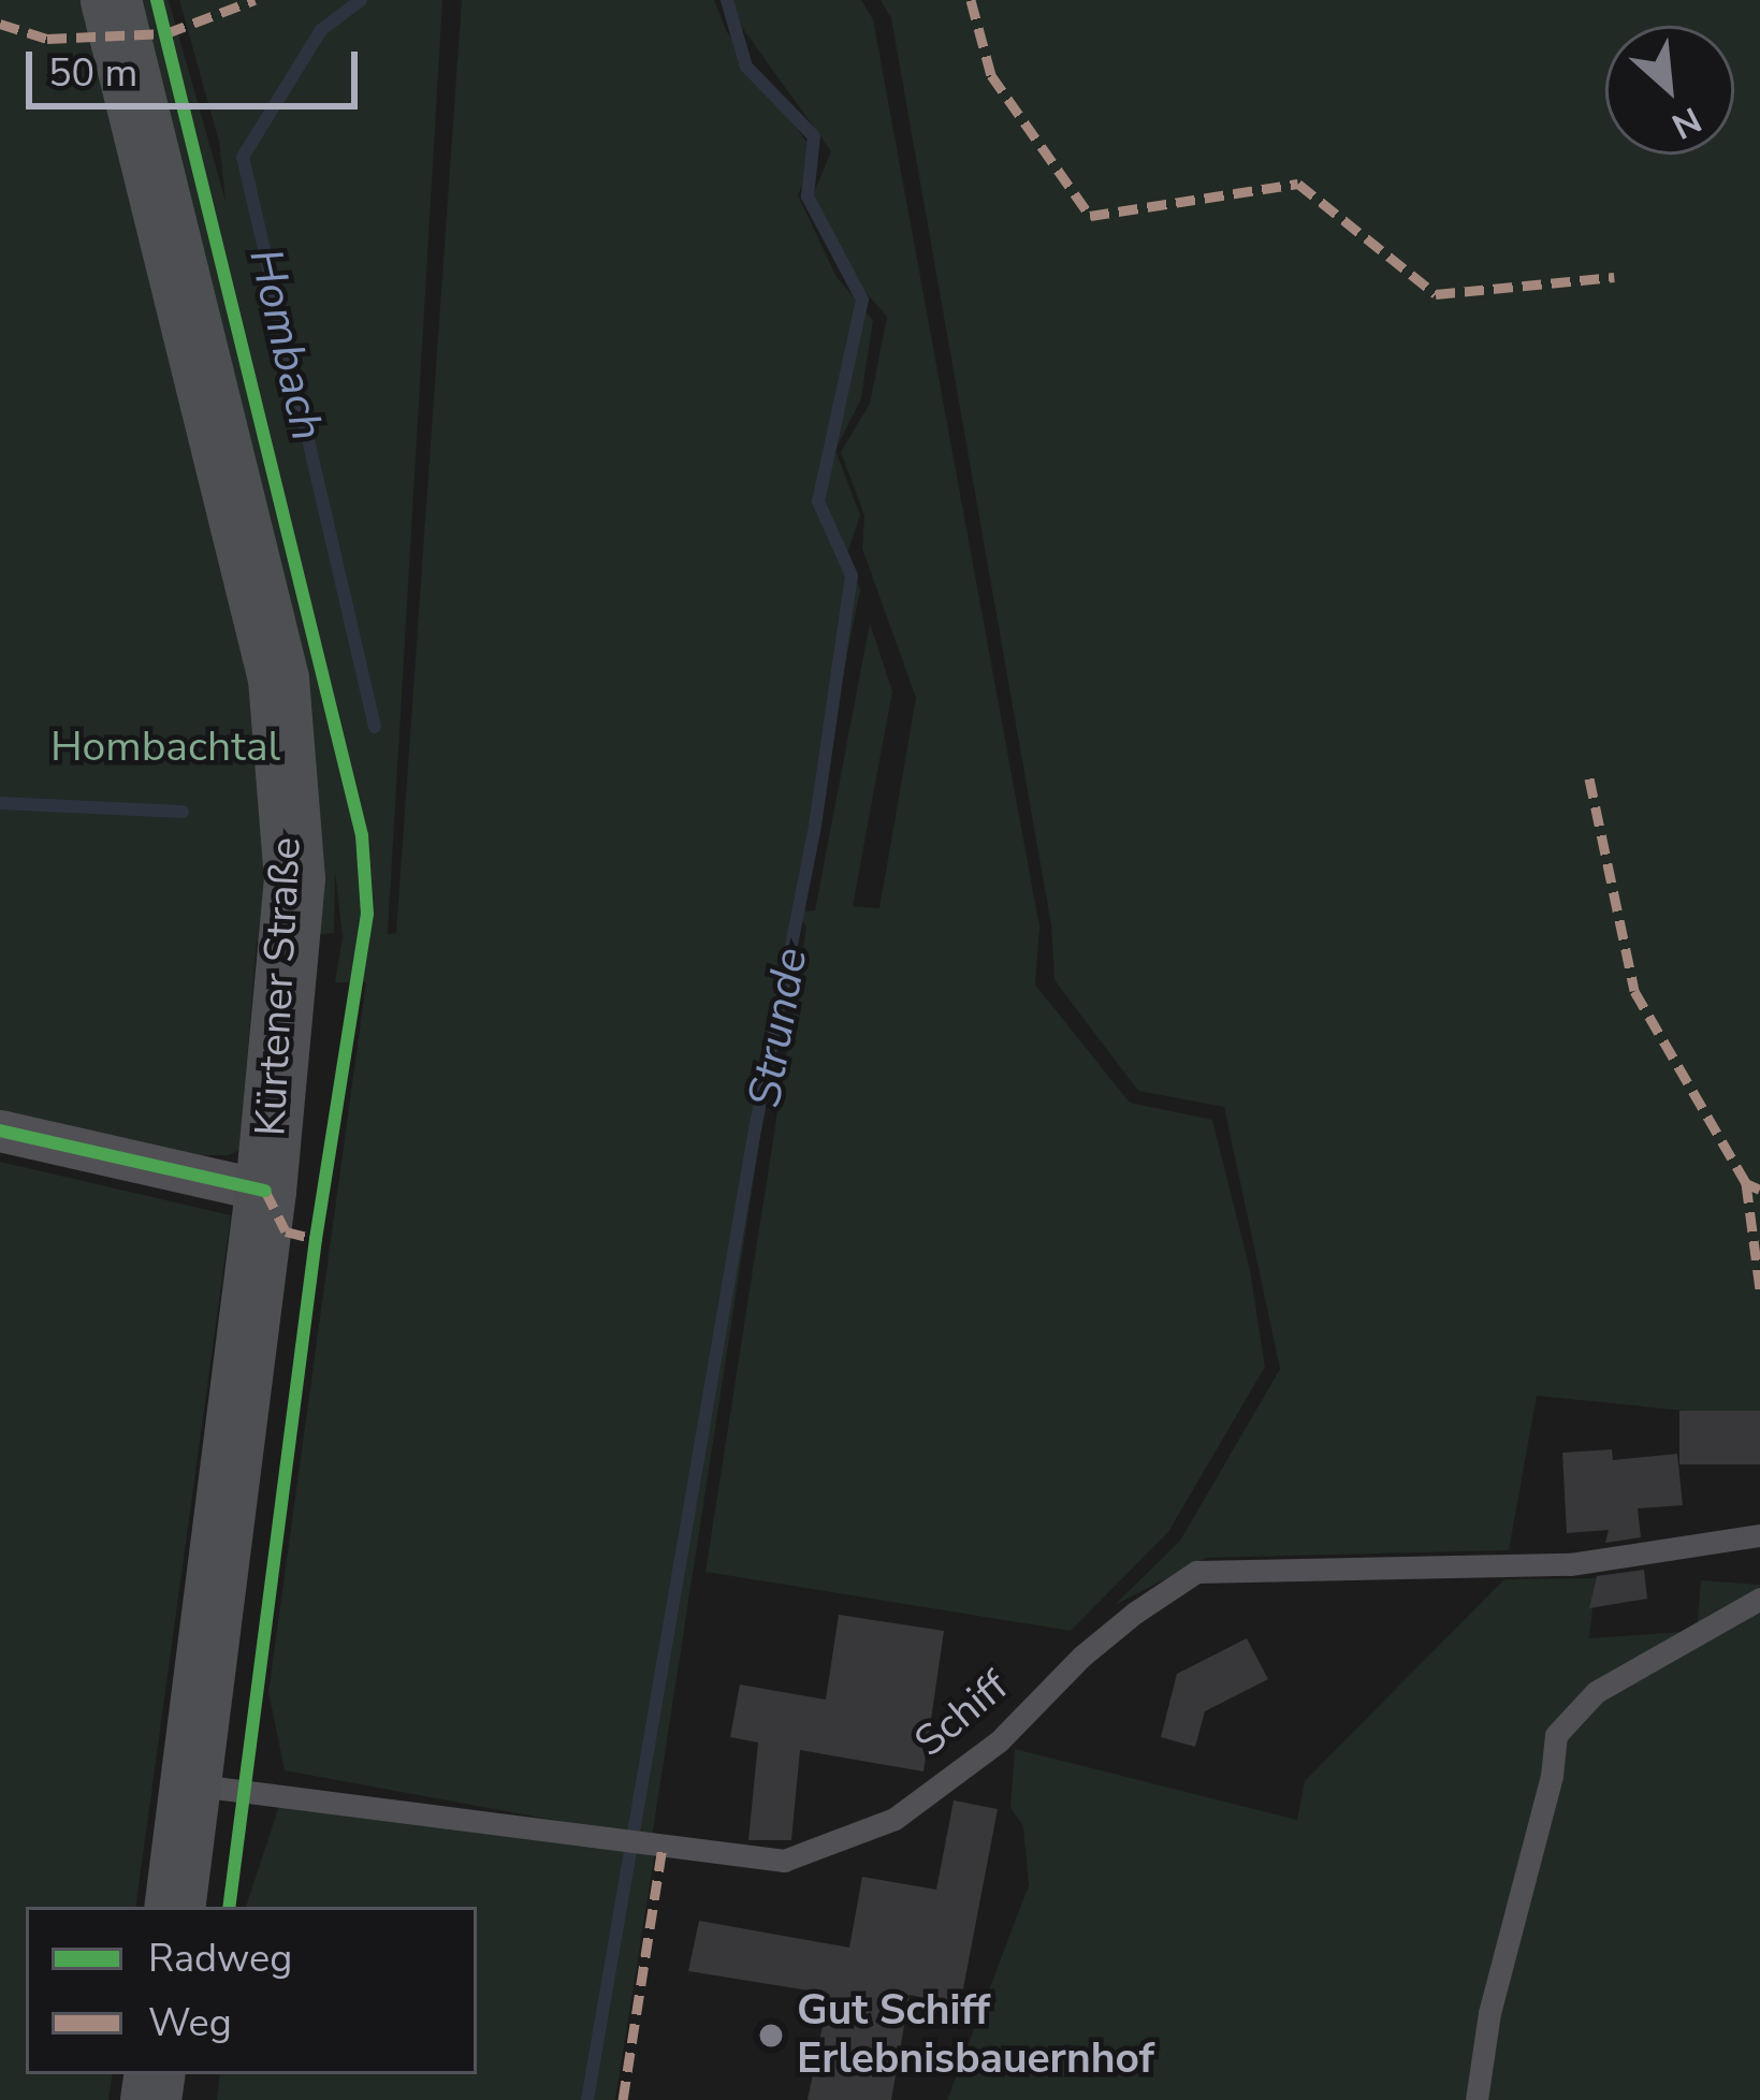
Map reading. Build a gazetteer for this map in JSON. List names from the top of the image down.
{
  "streets": {
    "main road": ["Kürtener Straße"],
    "lane": ["Schiff"]
  },
  "crossings": [
    ["Kürtener Straße", "Schiff"]
  ],
  "water": ["Hombach", "Strunde"],
  "parks": ["Hombachtal"],
  "places": ["Gut Schiff Erlebnisbauernhof"],
  "legend": ["Radweg", "Weg"],
  "scale_bar": "50 m",
  "north": "bottom right"
}
